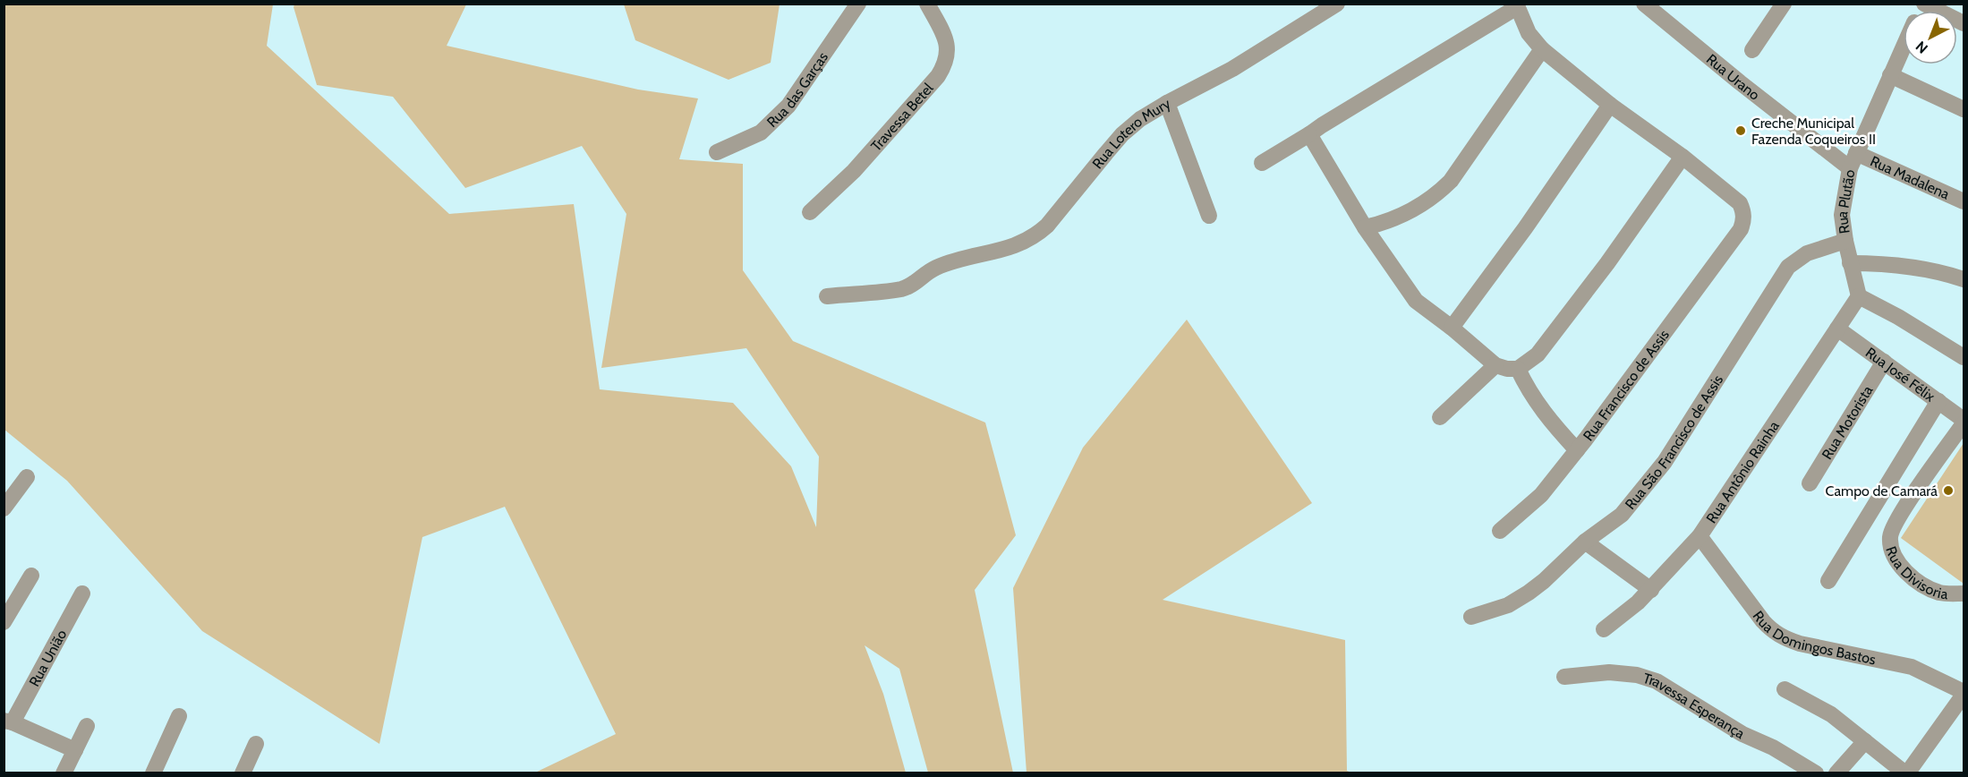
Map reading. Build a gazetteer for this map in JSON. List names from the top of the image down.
{
  "streets": {
    "street": [
      "Rua Urano",
      "Rua das Garças",
      "Travessa Betel",
      "Rua Lotero Mury",
      "Rua Madalena",
      "Rua Plutão",
      "Rua José Félix",
      "Rua Francisco de Assis",
      "Rua Motorista",
      "Rua São Francisco de Assis",
      "Rua Antônio Rainha",
      "Rua Divisoria",
      "Rua Domingos Bastos",
      "Rua União",
      "Travessa Esperança"
    ]
  },
  "crossings": [
    ["Rua Urano", "Rua Madalena"],
    ["Rua Urano", "Rua Plutão"],
    ["Rua Madalena", "Rua Plutão"],
    ["Rua Plutão", "Rua São Francisco de Assis"],
    ["Rua Plutão", "Rua Antônio Rainha"],
    ["Rua José Félix", "Rua Motorista"],
    ["Rua José Félix", "Rua Antônio Rainha"],
    ["Rua José Félix", "Rua Divisoria"],
    ["Rua Antônio Rainha", "Rua Domingos Bastos"]
  ],
  "places": ["Creche Municipal Fazenda Coqueiros II", "Campo de Camará"],
  "north": "bottom left"
}
